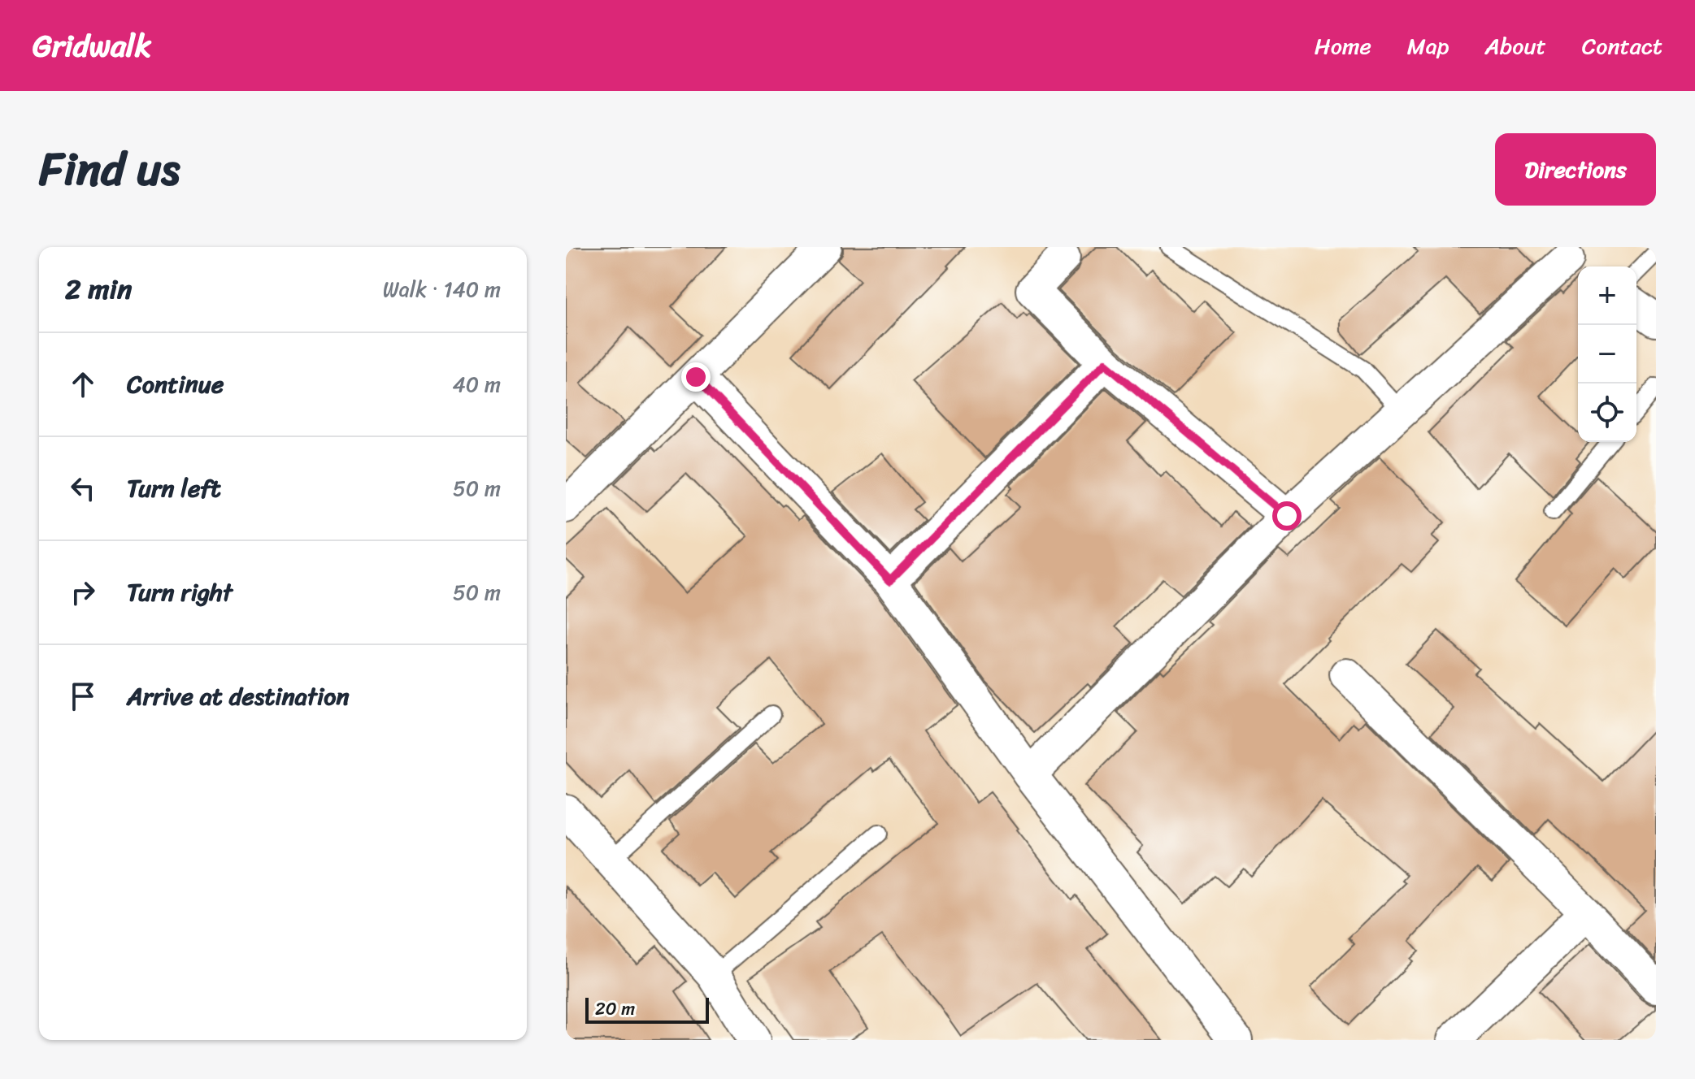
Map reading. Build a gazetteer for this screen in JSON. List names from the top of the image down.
{
  "scale_bar": "20 m",
  "page": {
    "header": "Gridwalk",
    "nav": [
      "Home",
      "Map",
      "About",
      "Contact"
    ],
    "title": "Find us",
    "buttons": "Directions",
    "heading": ["2 min", "Walk · 140 m"],
    "map_buttons": ["+", "−"],
    "list": [
      ["Continue", "40 m"],
      ["Turn left", "50 m"],
      ["Turn right", "50 m"],
      "Arrive at destination"
    ],
    "scale": "20 m"
  }
}
